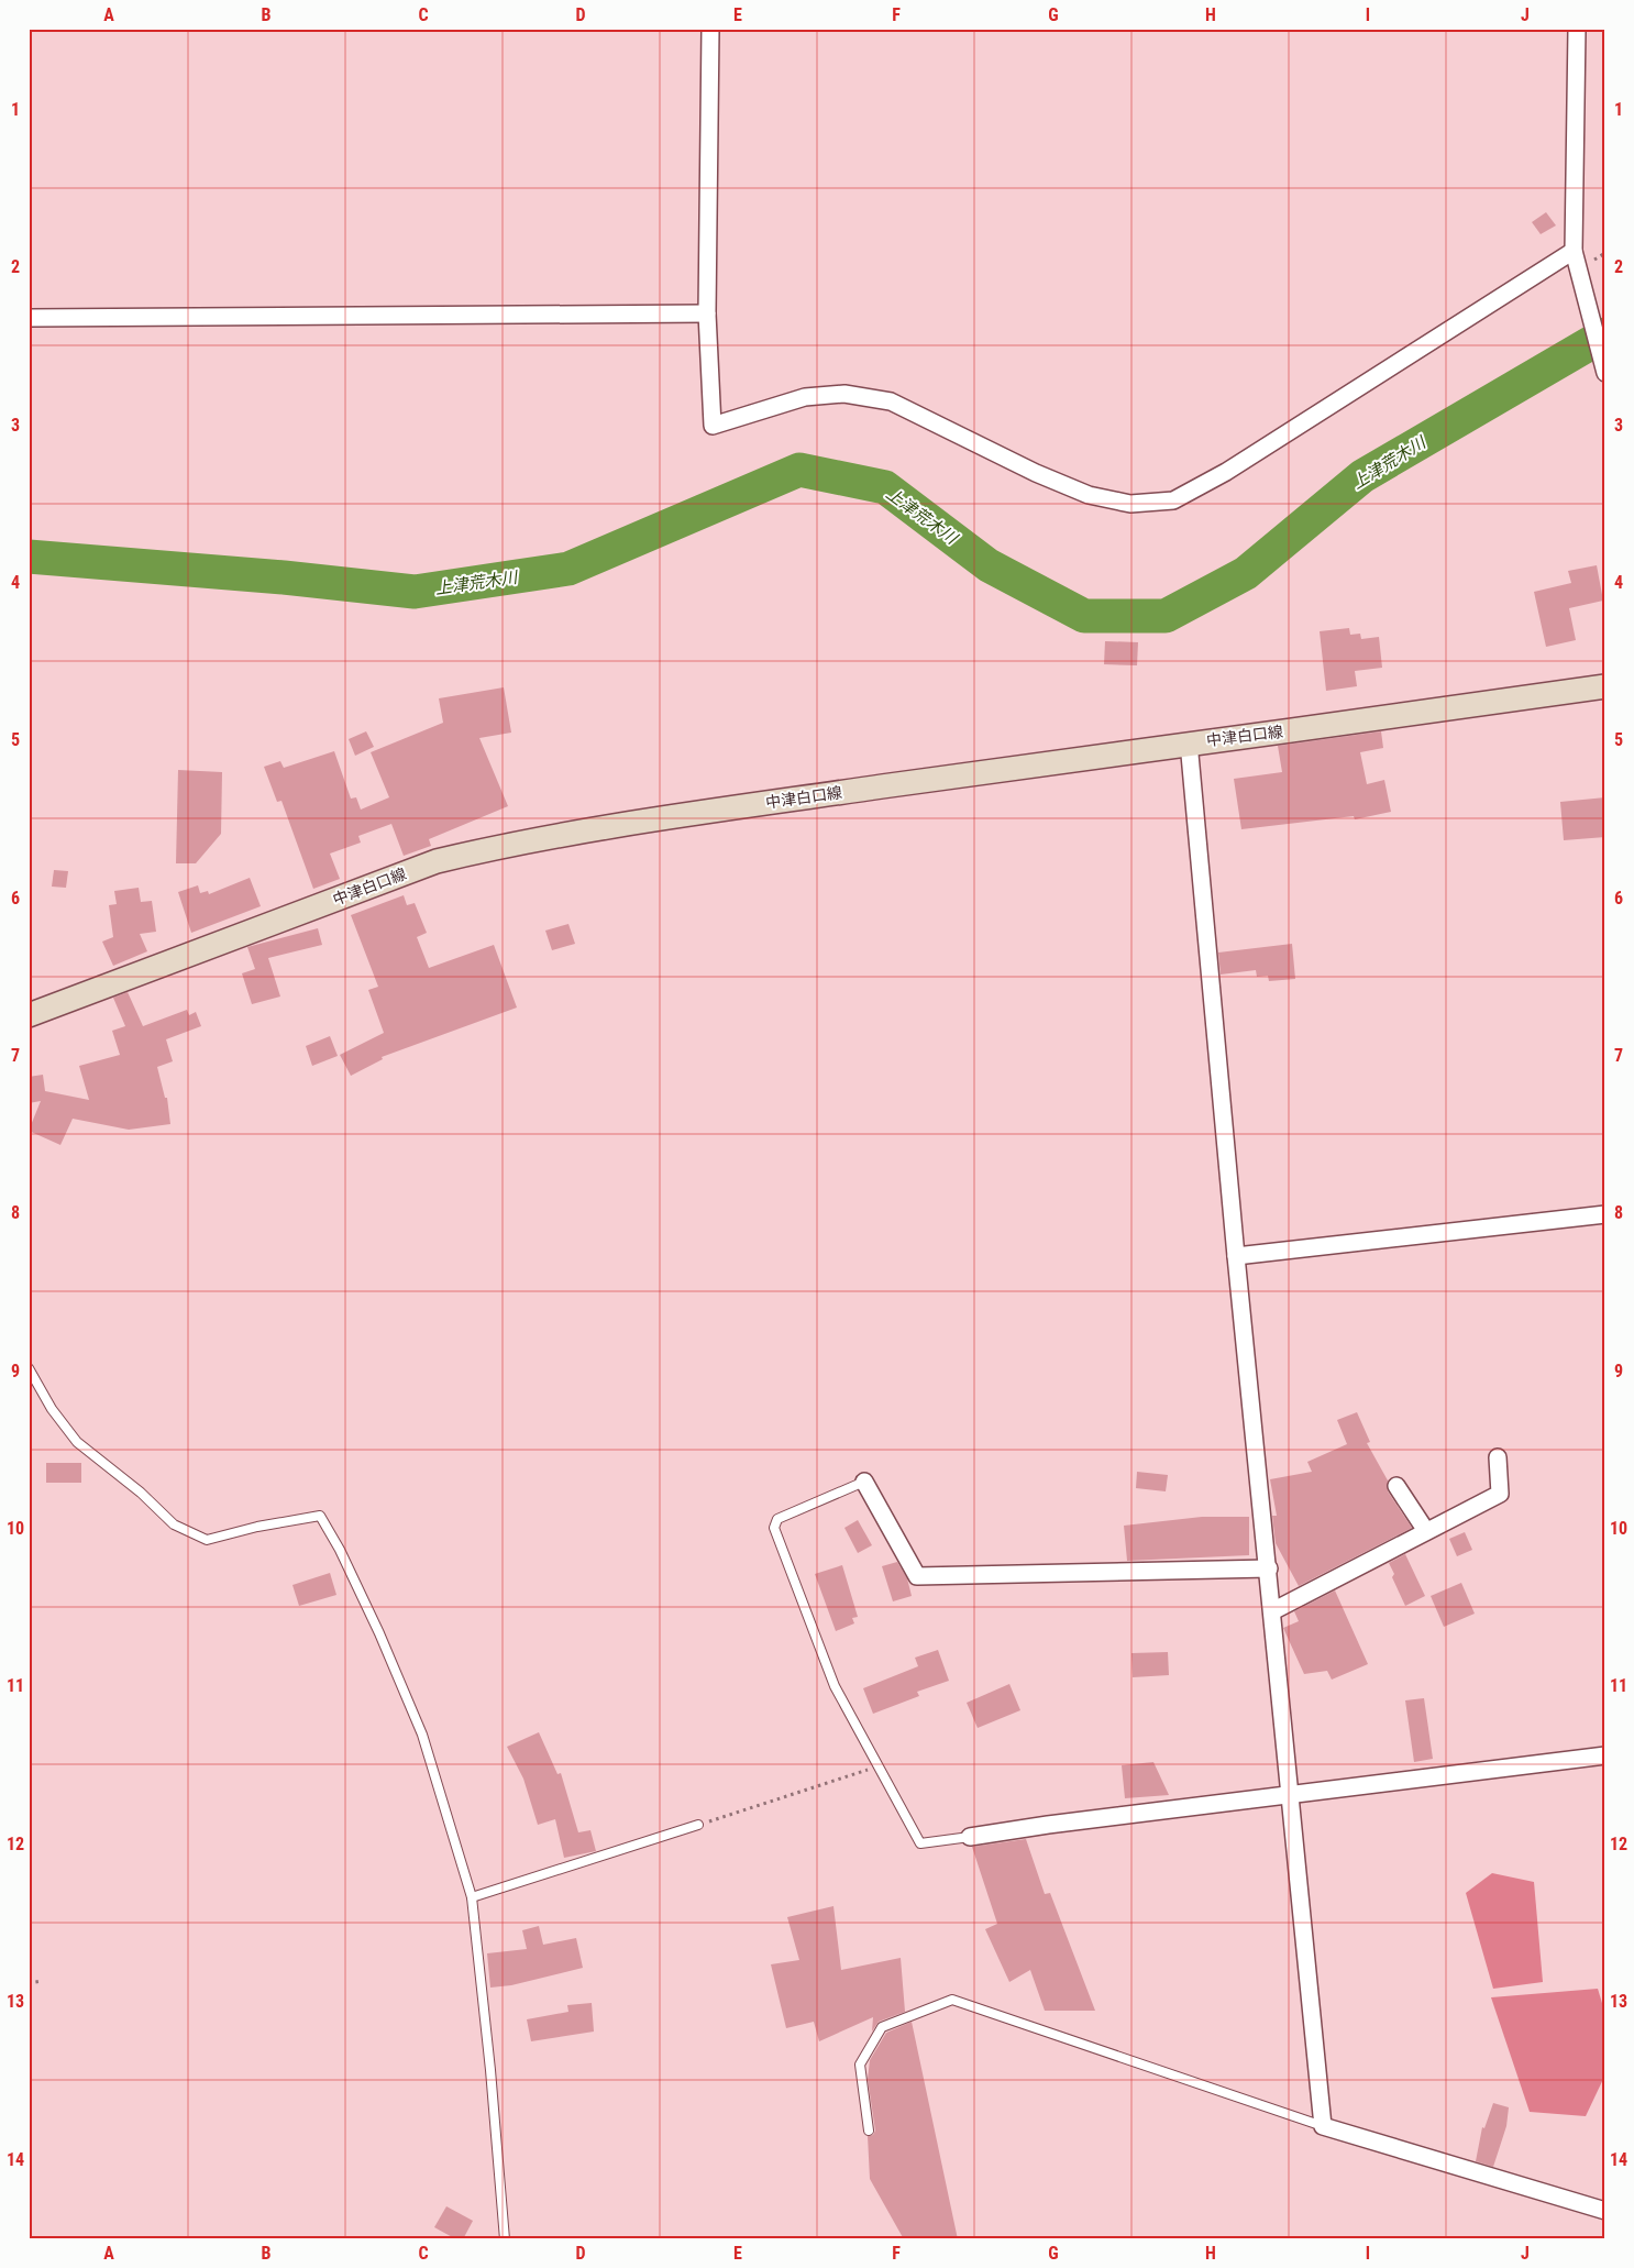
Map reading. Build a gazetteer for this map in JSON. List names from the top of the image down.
{
  "streets": {
    "main road": ["中津白口線"]
  },
  "water": ["上津荒木川"],
  "grid": {
    "columns": [
      "A",
      "B",
      "C",
      "D",
      "E",
      "F",
      "G",
      "H",
      "I",
      "J"
    ],
    "rows": [
      "1",
      "2",
      "3",
      "4",
      "5",
      "6",
      "7",
      "8",
      "9",
      "10",
      "11",
      "12",
      "13",
      "14"
    ]
  }
}
